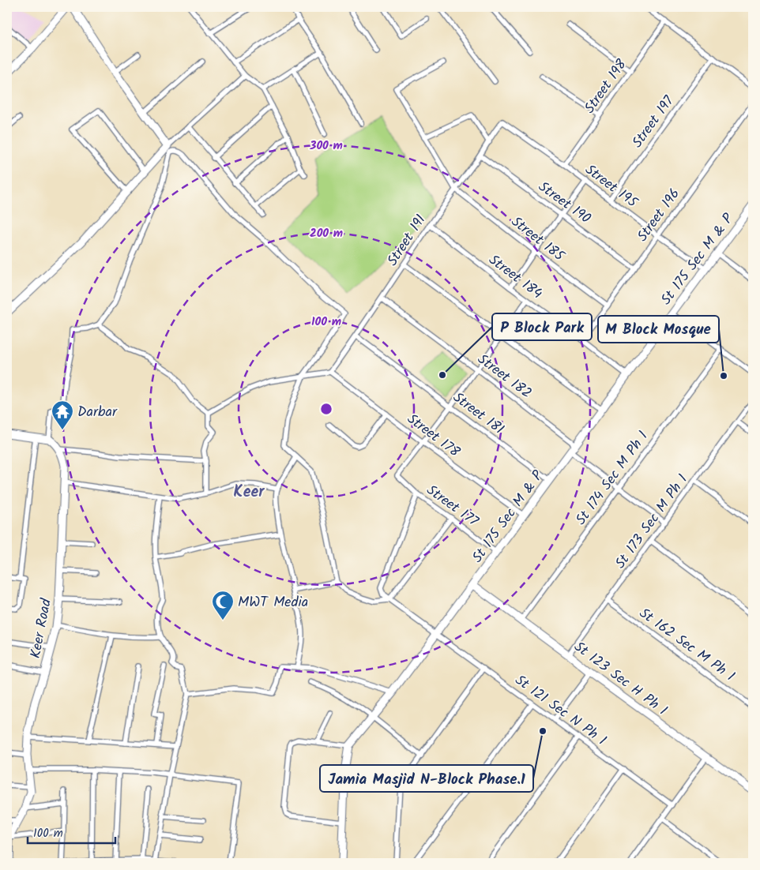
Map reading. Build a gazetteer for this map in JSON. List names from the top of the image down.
{
  "streets": {
    "street": [
      "Street 198",
      "Street 197",
      "Street 195",
      "Street 190",
      "Street 196",
      "Street 185",
      "Street 191",
      "St 175 Sec M & P",
      "Street 184",
      "Street 182",
      "Street 181",
      "Street 178",
      "St 174 Sec M Ph 1",
      "Street 177",
      "St 173 Sec M Ph 1",
      "Keer Road",
      "St 162 Sec M Ph 1",
      "St 123 Sec H Ph 1",
      "St 121 Sec N Ph 1"
    ]
  },
  "crossings": [
    ["Street 198", "Street 195"],
    ["Street 197", "Street 195"],
    ["Street 195", "Street 196"],
    ["Street 195", "Street 191"],
    ["Street 195", "St 175 Sec M & P"],
    ["Street 190", "Street 196"],
    ["Street 190", "Street 191"],
    ["Street 196", "Street 185"],
    ["Street 196", "Street 184"],
    ["Street 185", "Street 191"],
    ["Street 191", "Street 184"],
    ["Street 191", "Street 182"],
    ["Street 191", "Street 181"],
    ["Street 191", "Street 178"],
    ["St 175 Sec M & P", "Street 184"],
    ["St 175 Sec M & P", "Street 182"],
    ["St 175 Sec M & P", "Street 181"],
    ["St 175 Sec M & P", "Street 178"],
    ["St 175 Sec M & P", "Street 177"],
    ["St 175 Sec M & P", "St 123 Sec H Ph 1"],
    ["St 175 Sec M & P", "St 121 Sec N Ph 1"],
    ["Street 178", "Street 177"],
    ["St 174 Sec M Ph 1", "St 123 Sec H Ph 1"],
    ["St 173 Sec M Ph 1", "St 162 Sec M Ph 1"],
    ["St 173 Sec M Ph 1", "St 123 Sec H Ph 1"]
  ],
  "districts": ["Keer"],
  "places": {
    "other": ["P Block Park", "M Block Mosque", "Jamia Masjid N-Block Phase.1"],
    "temple": ["Darbar"],
    "mosque": ["MWT Media"]
  },
  "scale_bar": "100 m",
  "rings": ["300 m", "200 m", "100 m"]
}
